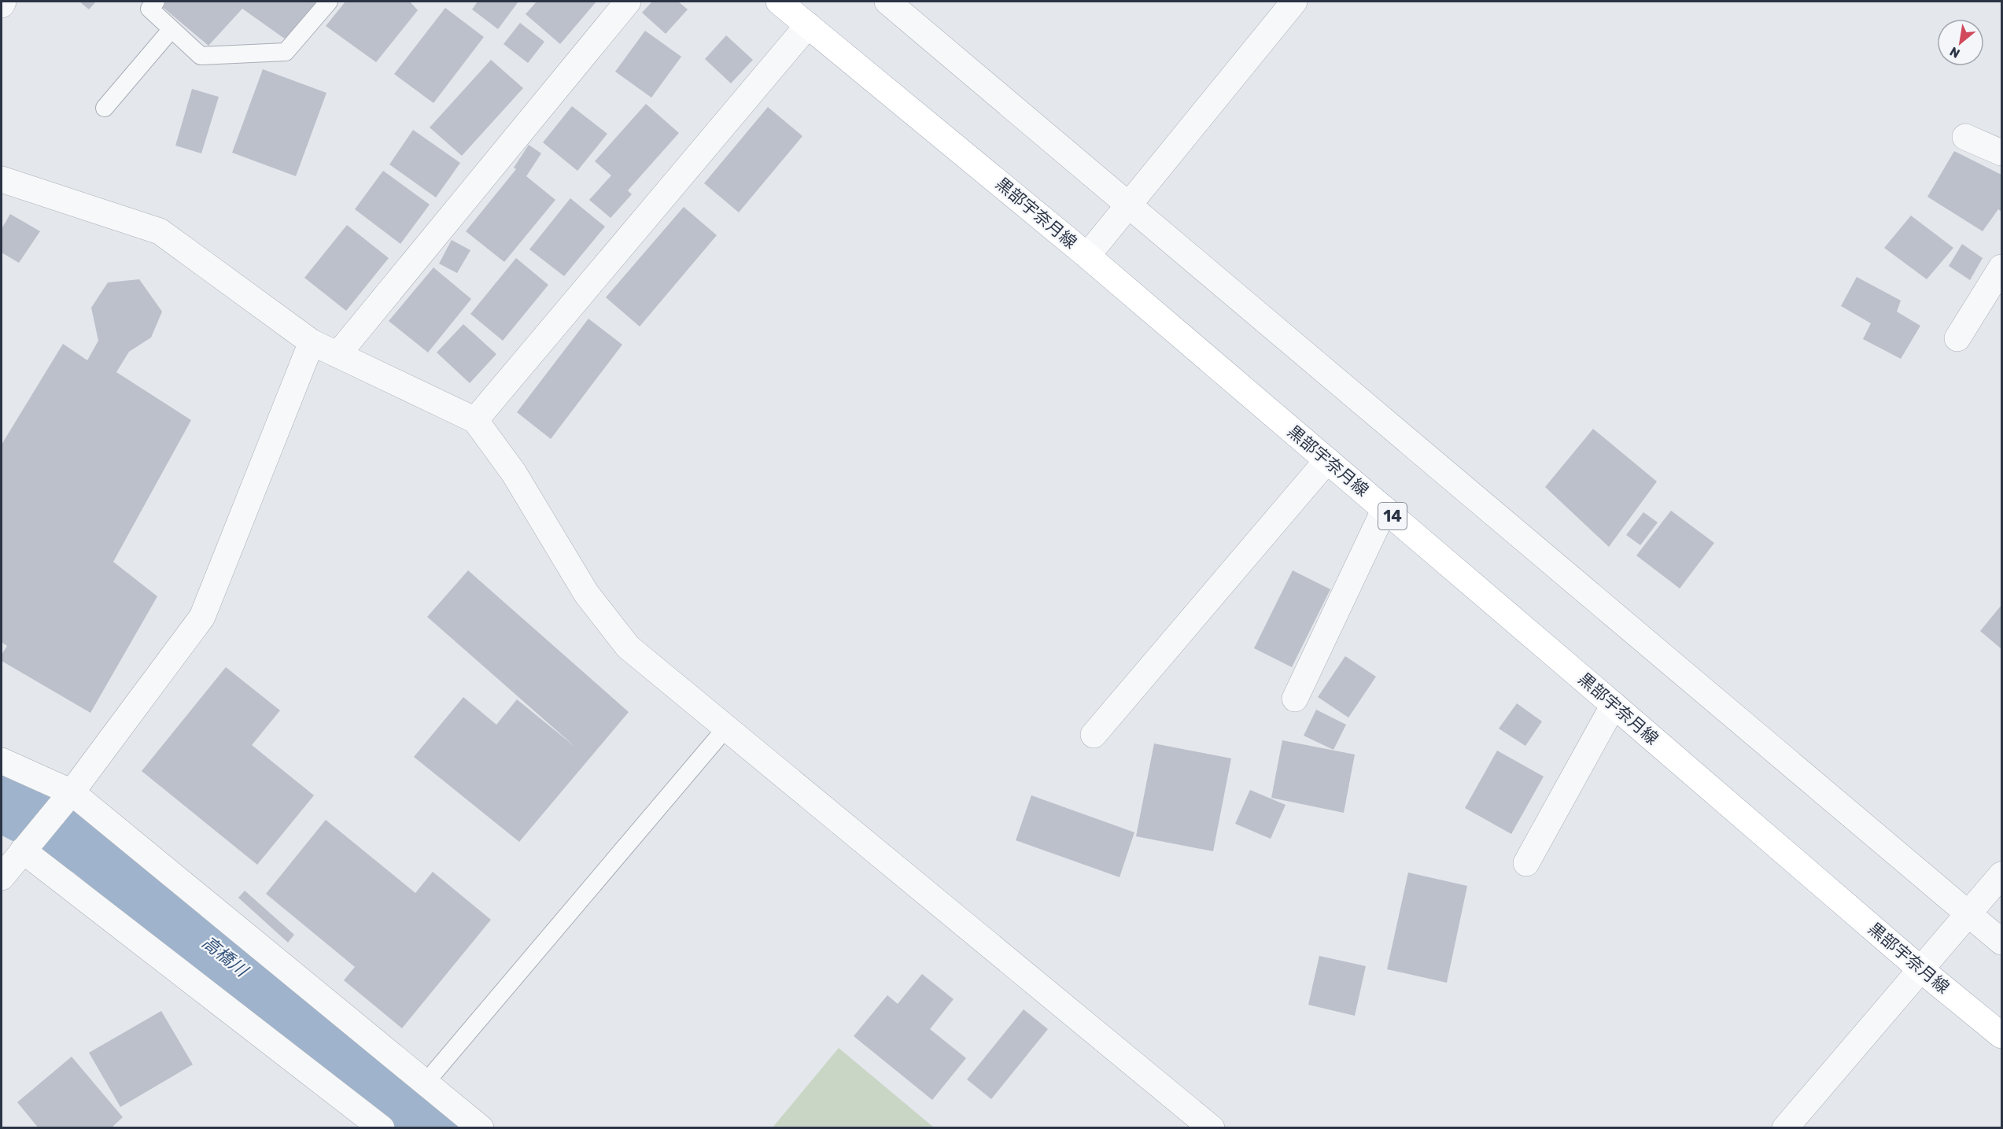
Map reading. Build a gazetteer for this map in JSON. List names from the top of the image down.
{
  "streets": {
    "main road": ["黒部宇奈月線", "14"]
  },
  "water": ["高橋川"],
  "north": "bottom left"
}
